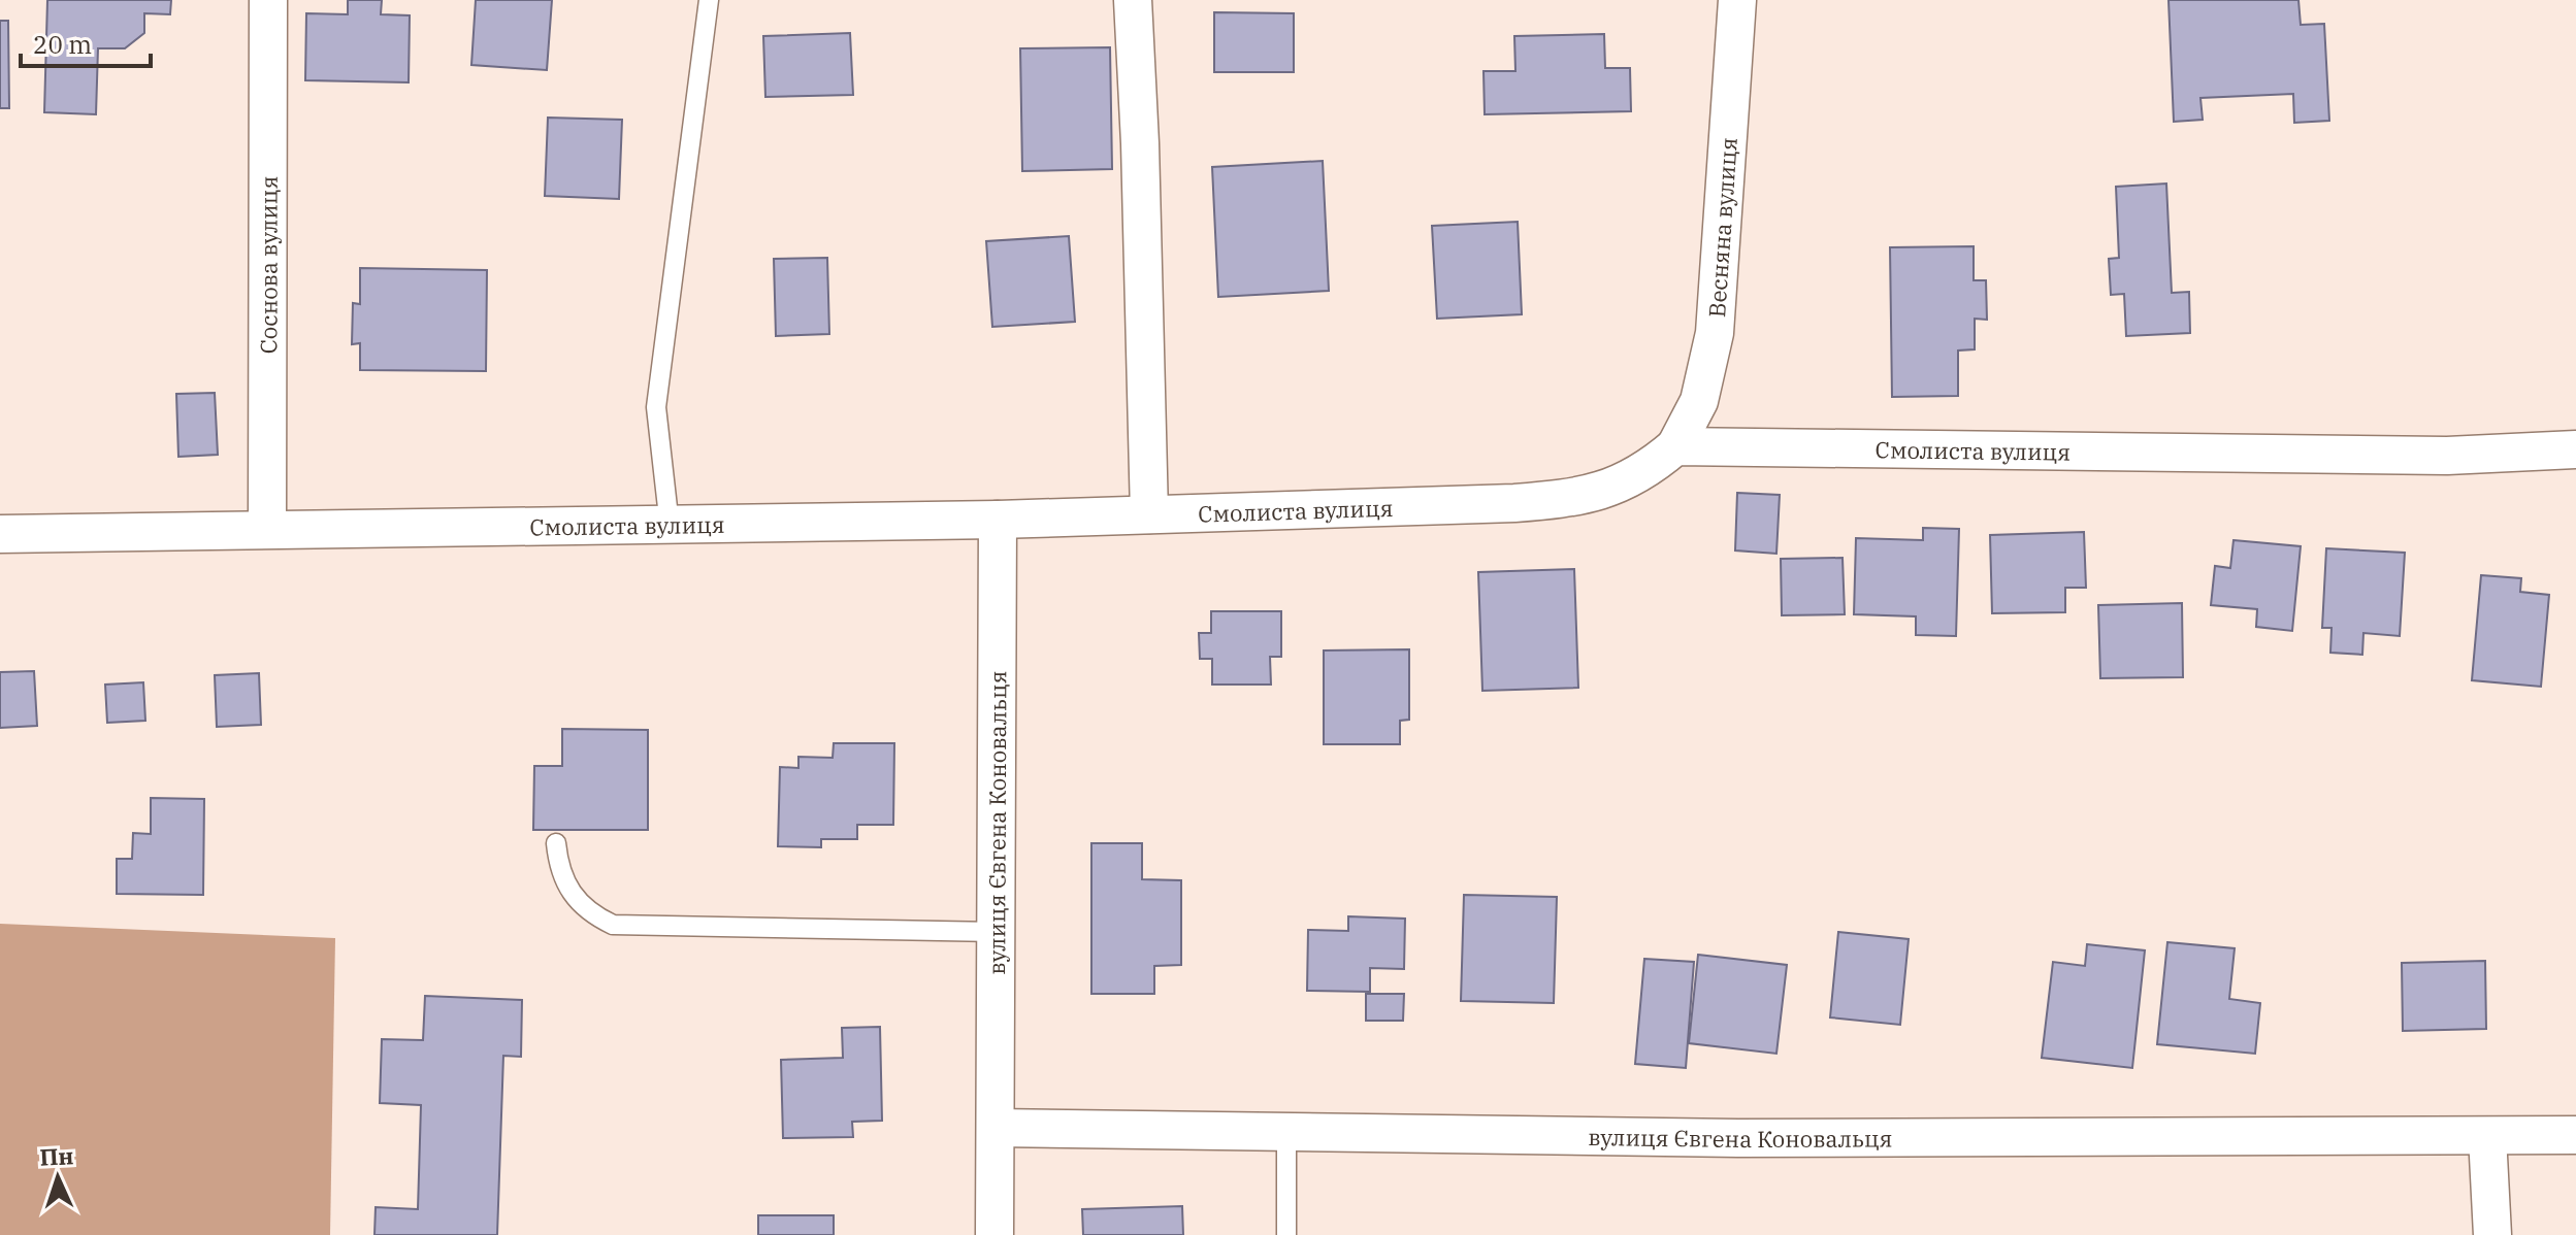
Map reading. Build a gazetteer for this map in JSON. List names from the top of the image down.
{
  "streets": {
    "street": [
      "Весняна вулиця",
      "Соснова вулиця",
      "Смолиста вулиця",
      "вулиця Євгена Коновальця"
    ]
  },
  "crossings": [
    ["Весняна вулиця", "Смолиста вулиця"],
    ["Соснова вулиця", "Смолиста вулиця"],
    ["Смолиста вулиця", "вулиця Євгена Коновальця"]
  ],
  "scale_bar": "20 m",
  "north": "top"
}
